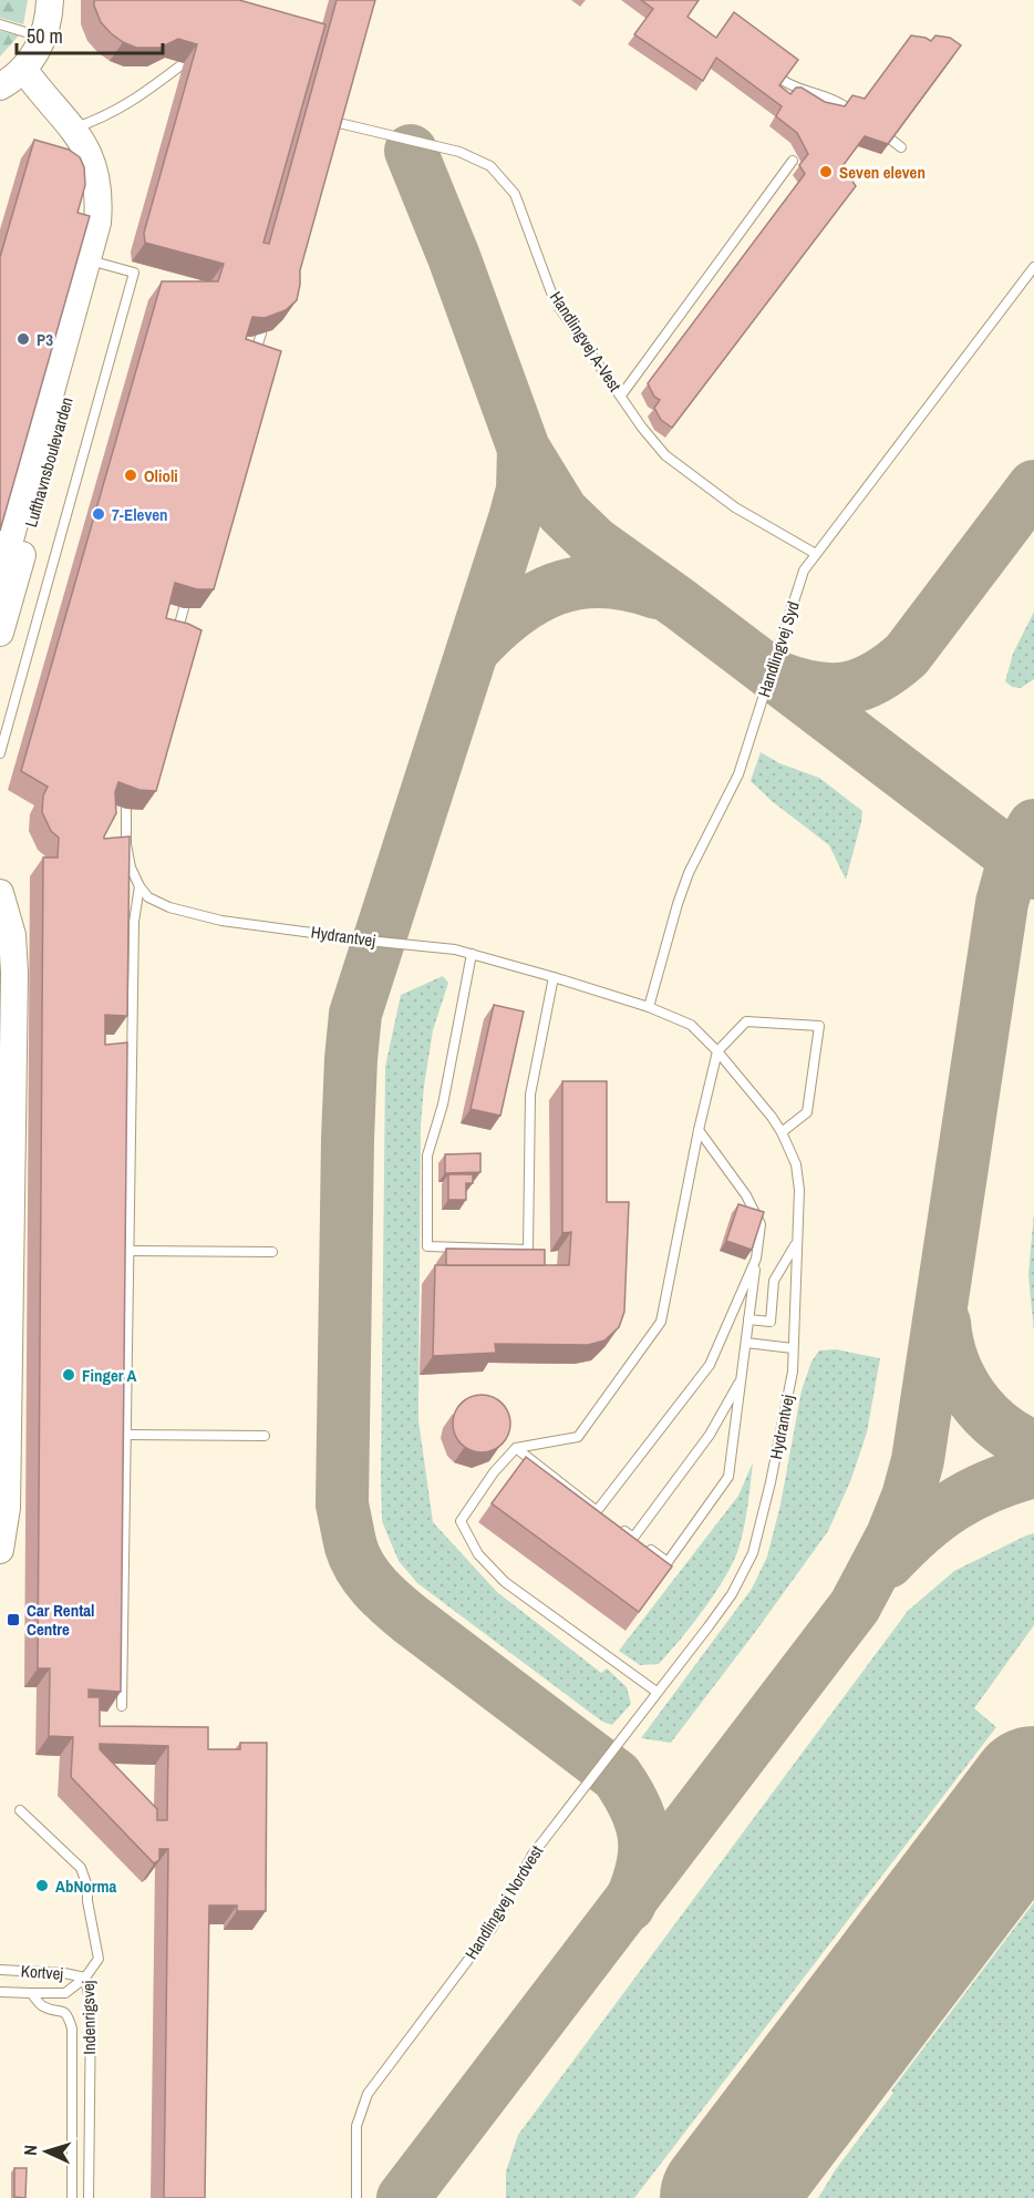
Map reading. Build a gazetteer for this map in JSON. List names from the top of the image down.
{
  "streets": {
    "street": ["Lufthavnsboulevarden"],
    "lane": [
      "Handlingvej A-Vest",
      "Handlingvej Syd",
      "Hydrantvej",
      "Handlingvej Nordvest",
      "Kortvej",
      "Indenrigsvej"
    ]
  },
  "crossings": [
    ["Handlingvej A-Vest", "Handlingvej Syd"],
    ["Handlingvej Syd", "Hydrantvej"],
    ["Hydrantvej", "Handlingvej Nordvest"],
    ["Kortvej", "Indenrigsvej"]
  ],
  "places": {
    "other": [
      "Seven eleven",
      "P3",
      "Olioli",
      "7-Eleven",
      "Finger A",
      "AbNorma"
    ],
    "transit": ["Car Rental Centre"]
  },
  "scale_bar": "50 m",
  "north": "left"
}
